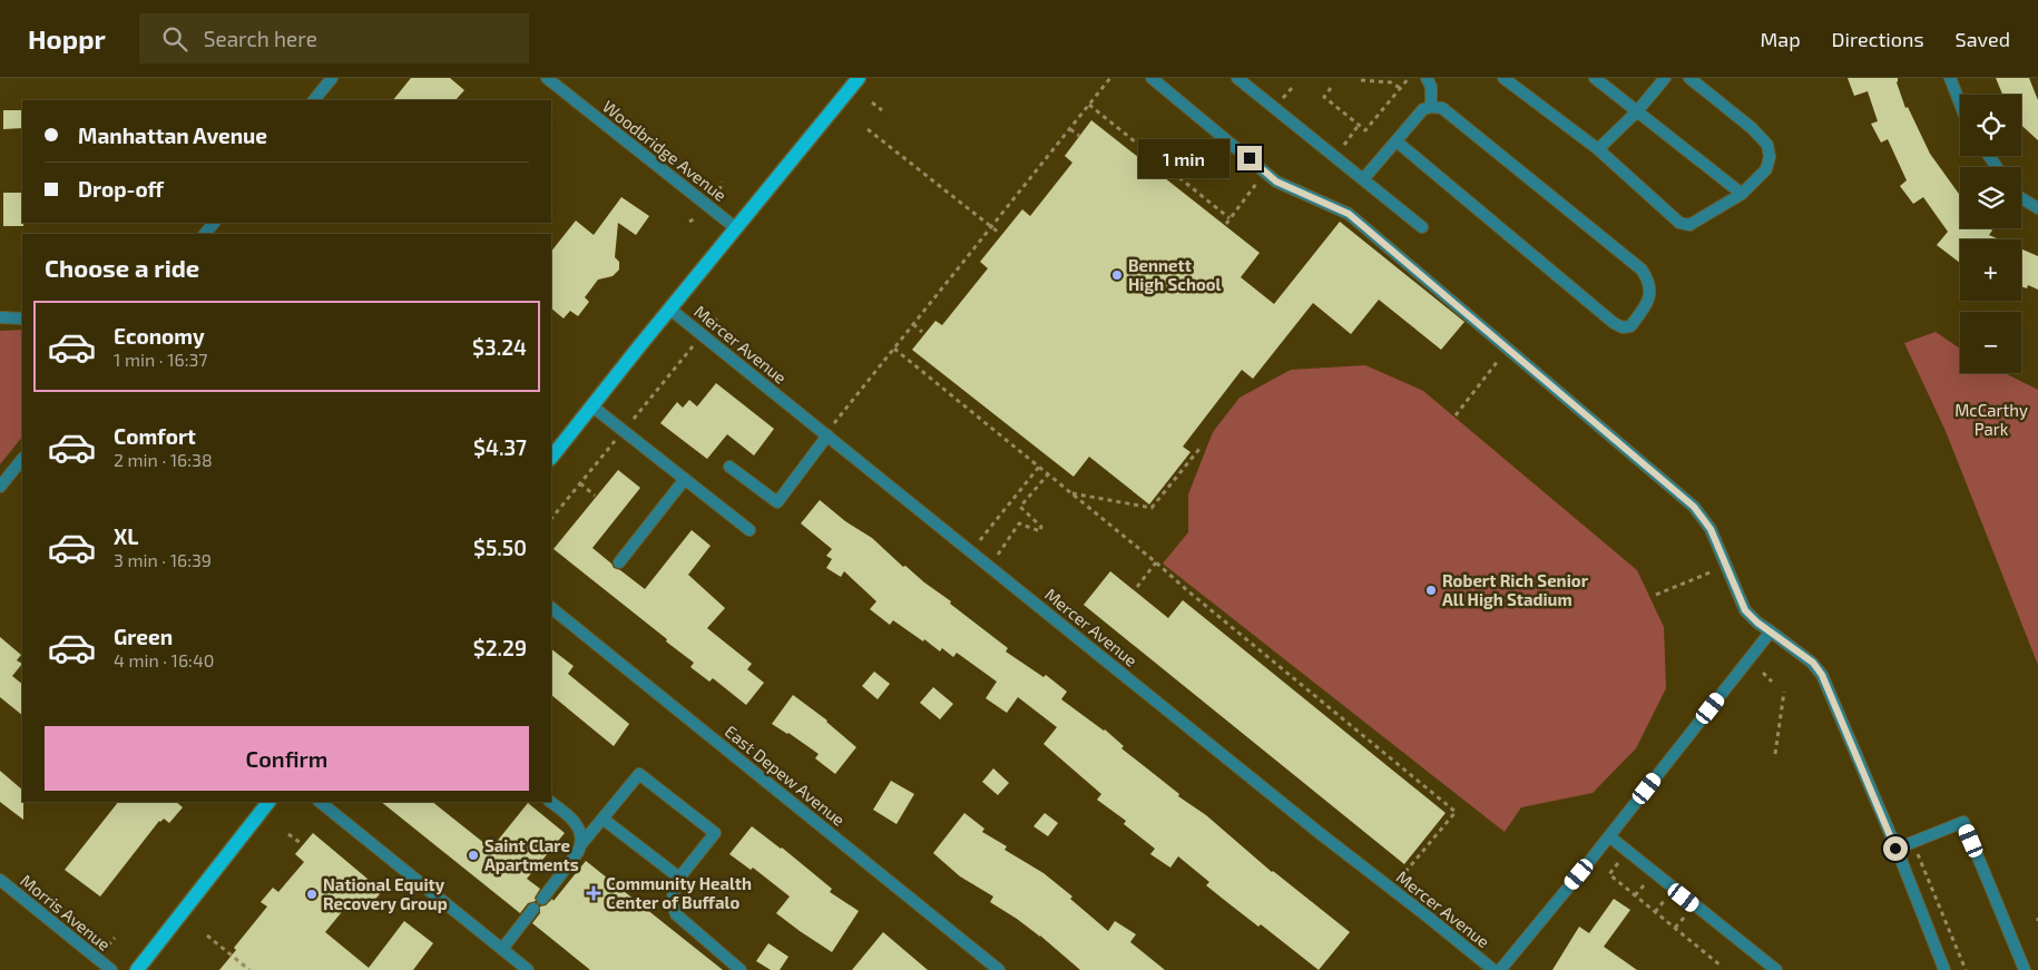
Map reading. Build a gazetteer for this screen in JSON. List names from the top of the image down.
{
  "streets": {
    "street": [
      "Woodbridge Avenue",
      "Mercer Avenue",
      "East Depew Avenue",
      "Morris Avenue"
    ]
  },
  "parks": ["McCarthy Park"],
  "places": {
    "other": [
      "Bennett High School",
      "Robert Rich Senior All High Stadium",
      "Saint Clare Apartments",
      "National Equity Recovery Group"
    ],
    "health": ["Community Health Center of Buffalo"]
  },
  "page": {
    "header": "Hoppr",
    "search": "Search here",
    "nav": ["Map", "Directions", "Saved"],
    "map_buttons": ["+", "−"],
    "banner": ["Manhattan Avenue", "Drop-off"],
    "bubble": "1 min",
    "heading": "Choose a ride",
    "list": [
      {
        "name": "Economy",
        "note": "1 min · 16:37",
        "value": "$3.24"
      },
      {
        "name": "Comfort",
        "note": "2 min · 16:38",
        "value": "$4.37"
      },
      {
        "name": "XL",
        "note": "3 min · 16:39",
        "value": "$5.50"
      },
      {
        "name": "Green",
        "note": "4 min · 16:40",
        "value": "$2.29"
      }
    ],
    "buttons": "Confirm"
  }
}
